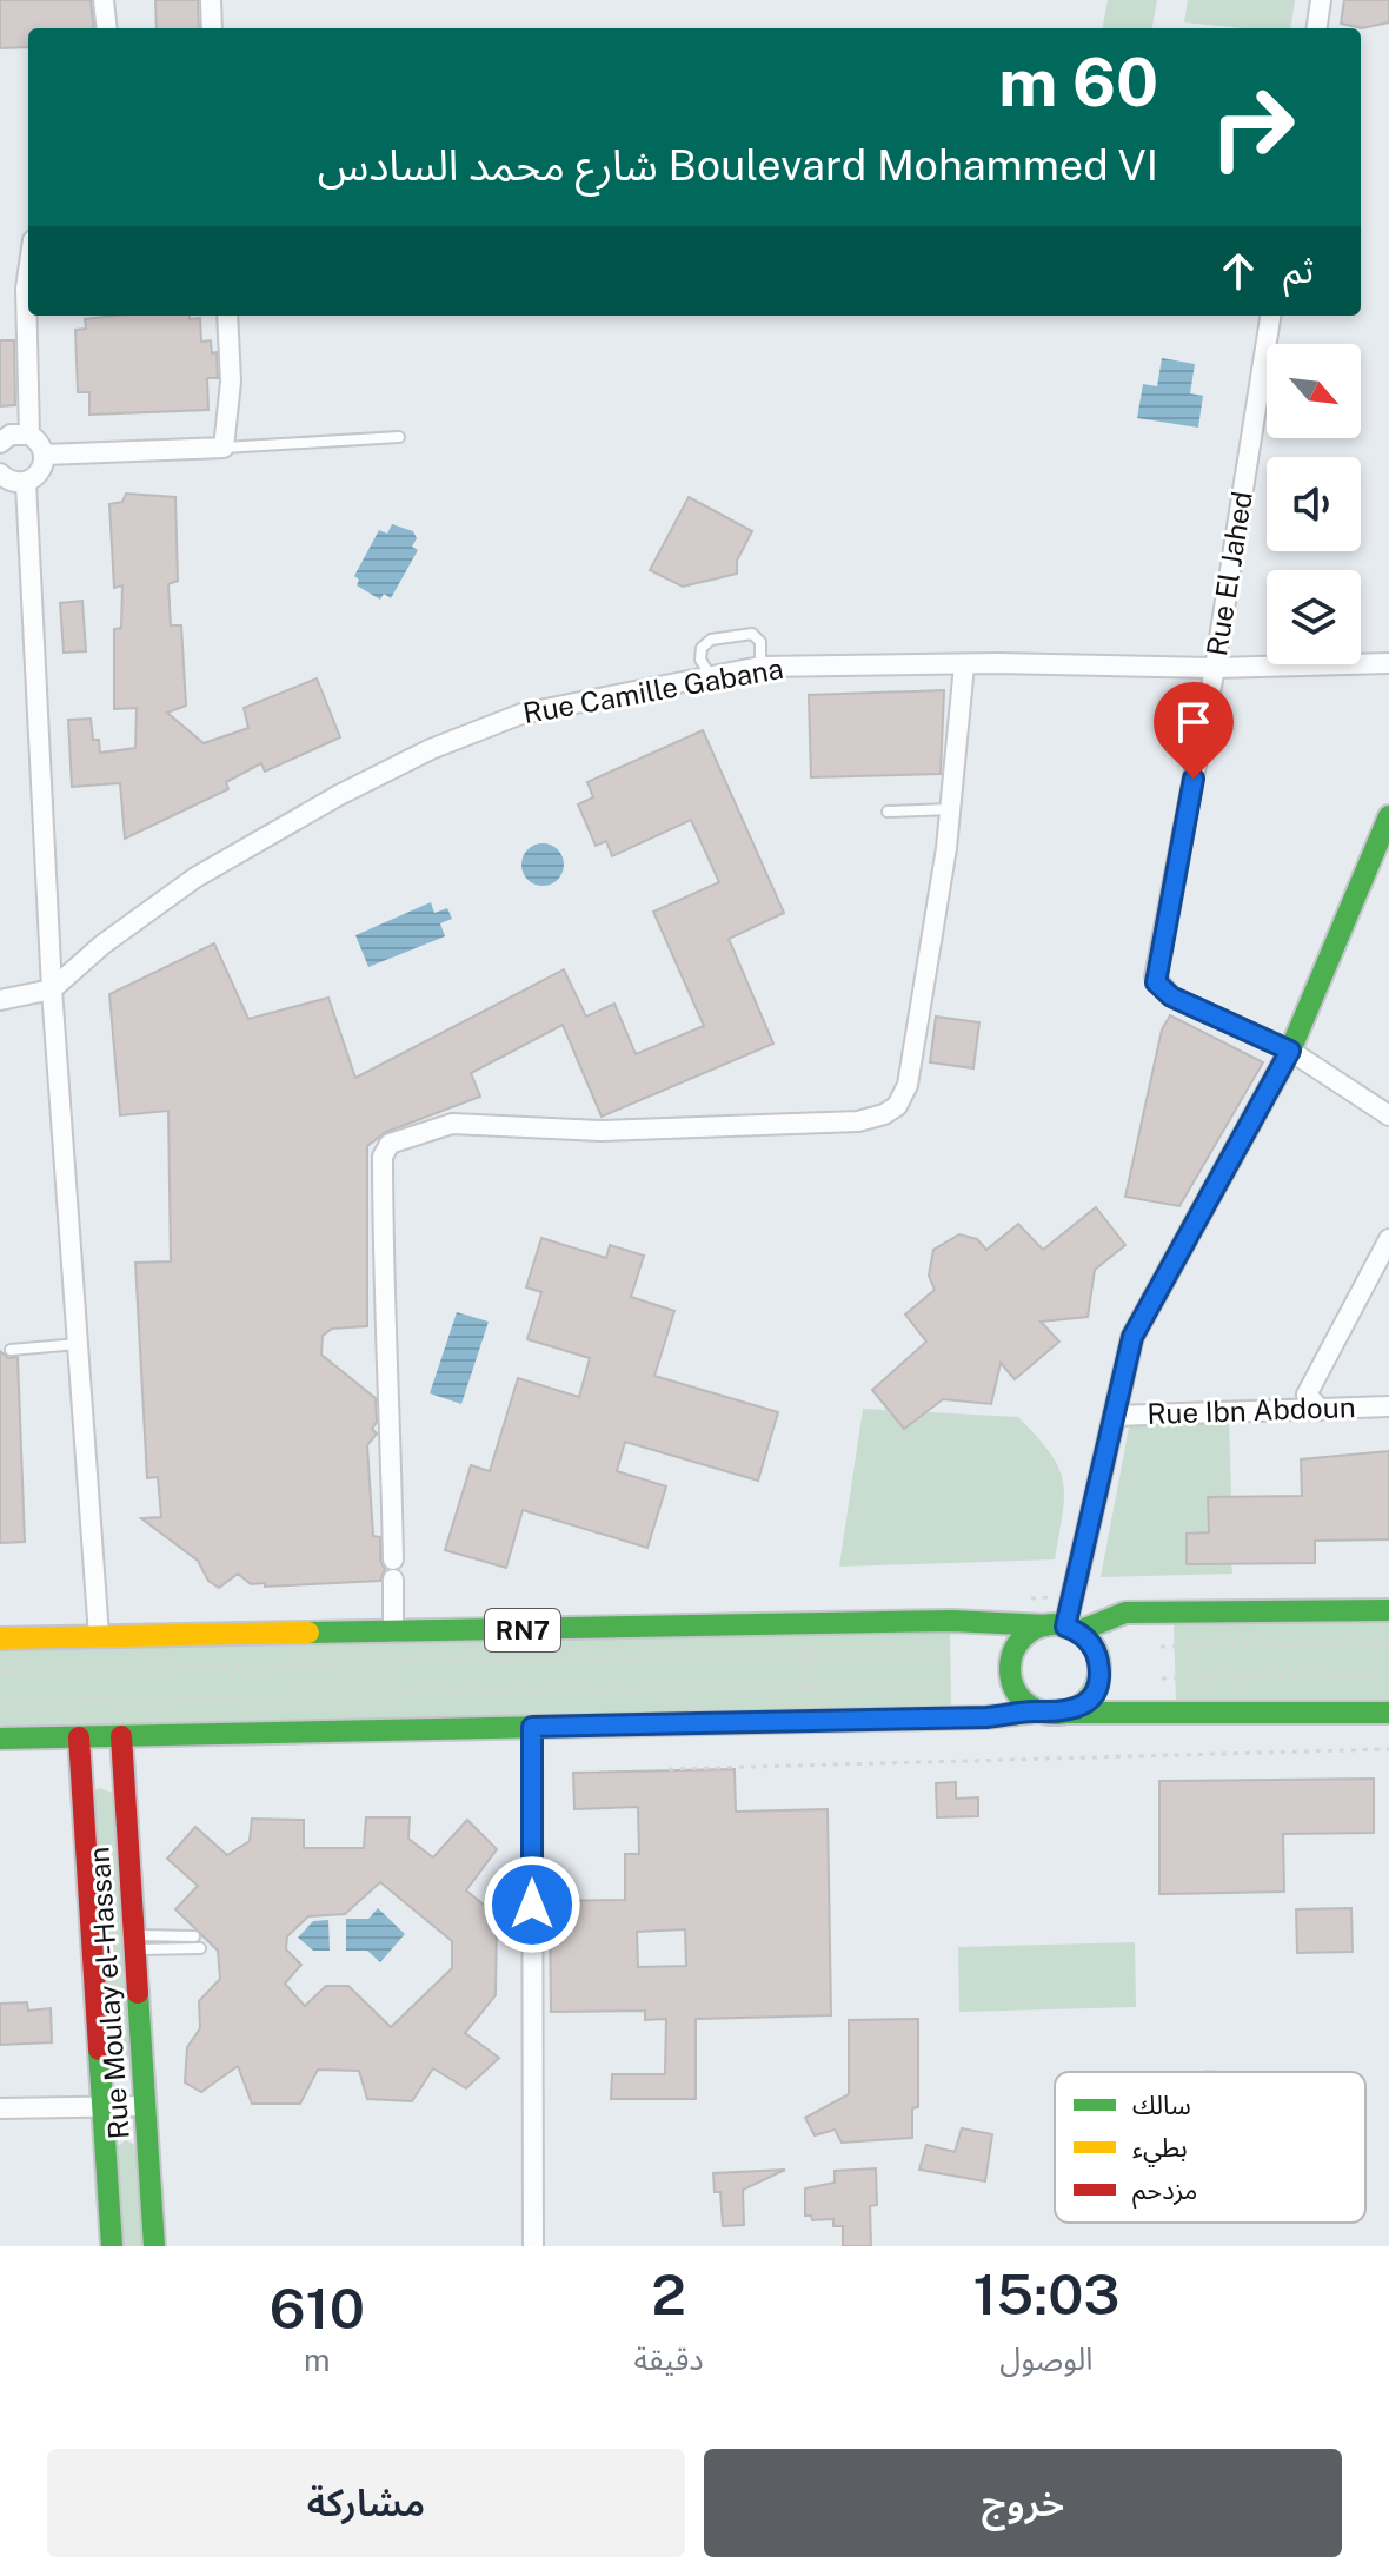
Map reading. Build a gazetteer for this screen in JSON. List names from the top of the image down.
{
  "streets": {
    "main road": ["RN7", "Rue Moulay el-Hassan"],
    "street": ["Rue El Jahed", "Rue Camille Gabana", "Rue Ibn Abdoun"]
  },
  "crossings": [
    ["Rue El Jahed", "Rue Camille Gabana"]
  ],
  "legend": ["سالك", "بطيء", "مزدحم"],
  "north": "bottom right",
  "page": {
    "turn": ["60 m", "Boulevard Mohammed VI شارع محمد السادس"],
    "then": "ثم",
    "eta": [
      "15:03",
      "الوصول",
      "2",
      "دقيقة",
      "610",
      "m"
    ],
    "buttons": ["خروج", "مشاركة"]
  }
}
